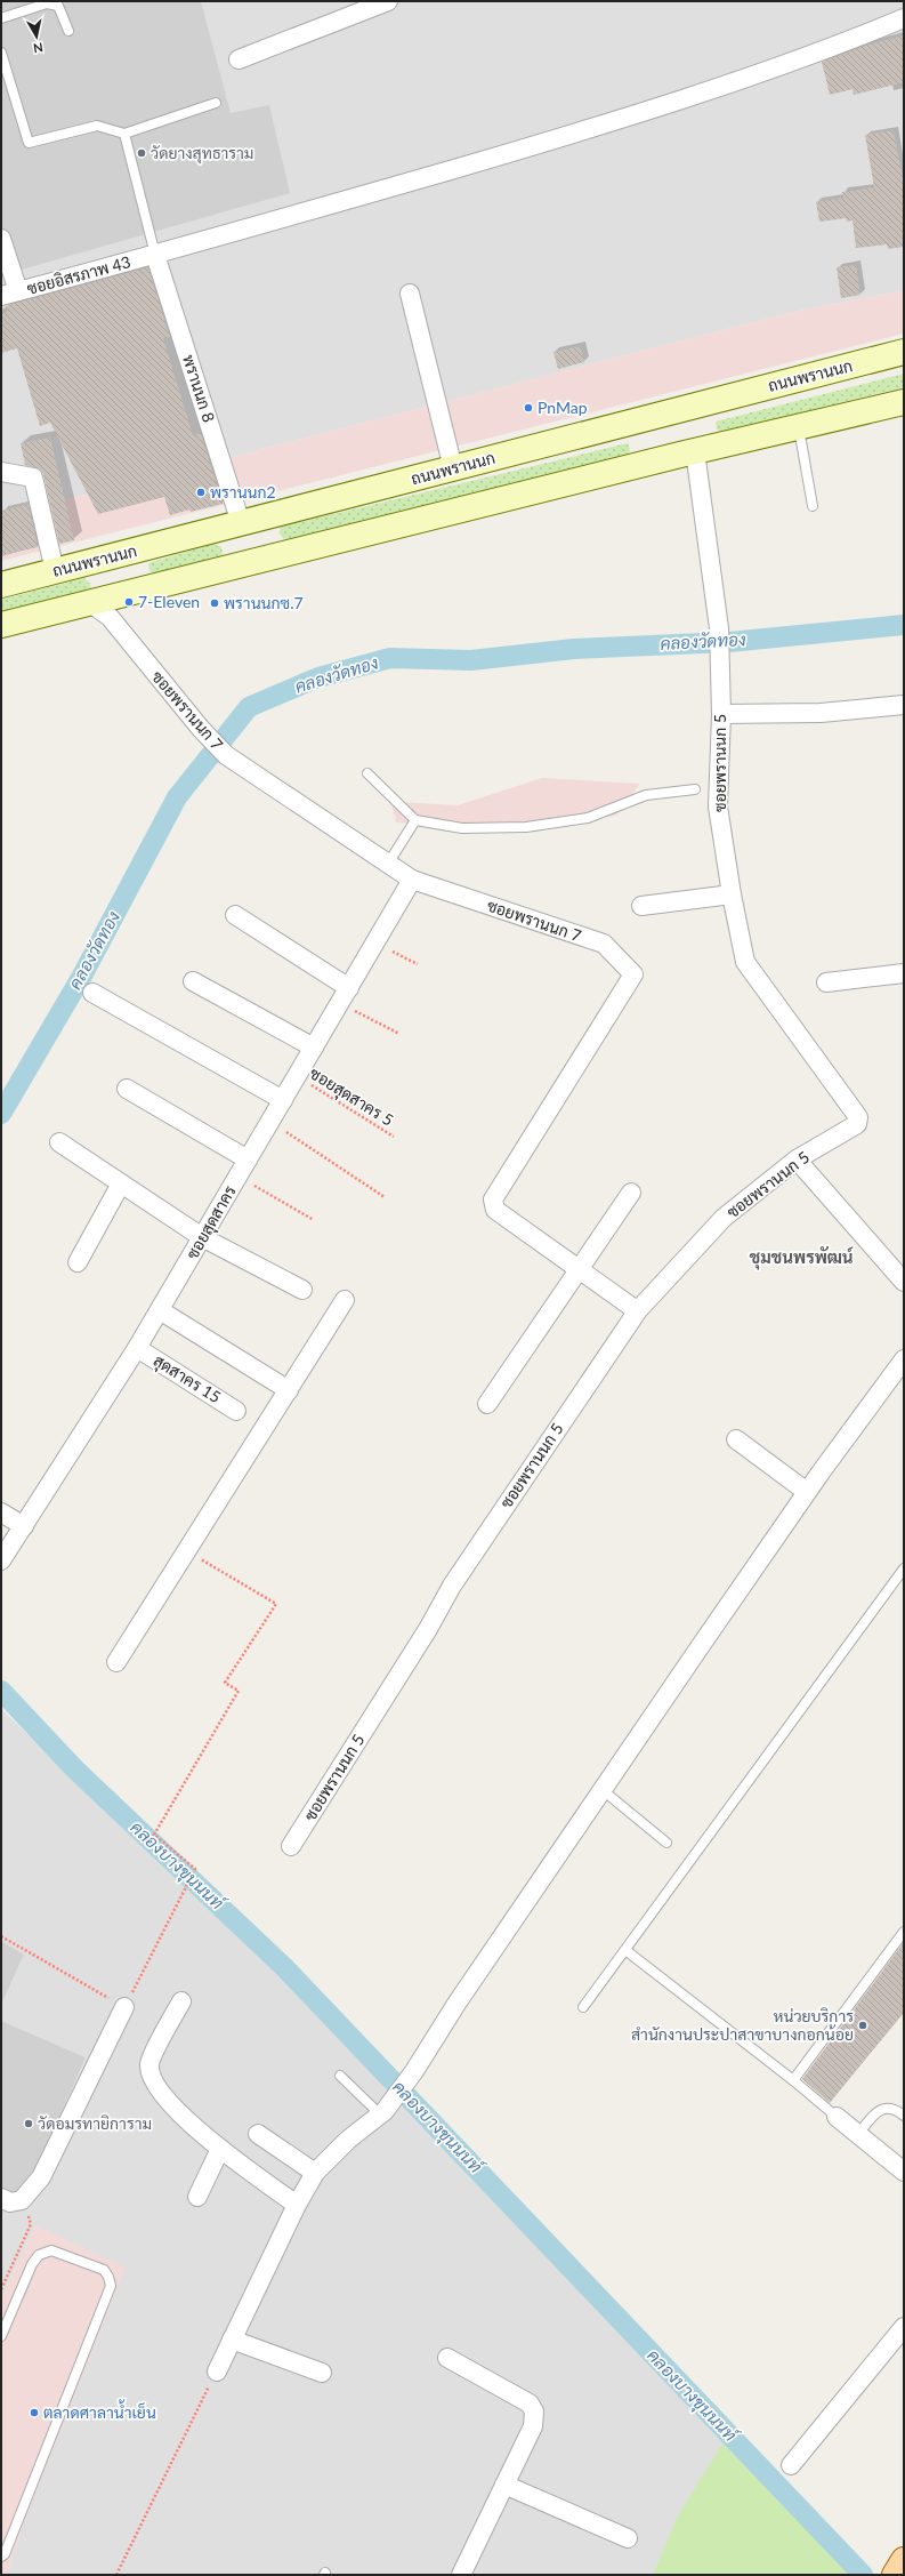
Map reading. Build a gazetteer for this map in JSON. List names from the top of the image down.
{
  "streets": {
    "main road": ["ถนนพรานนก"],
    "street": [
      "ซอยอิสรภาพ 43",
      "พรานนก 8",
      "ซอยพรานนก 7",
      "ซอยพรานนก 5",
      "ซอยสุดสาคร",
      "สุดสาคร 15"
    ],
    "path": ["ซอยสุดสาคร 5"]
  },
  "crossings": [
    ["ซอยอิสรภาพ 43", "พรานนก 8"],
    ["ถนนพรานนก", "พรานนก 8"],
    ["ซอยพรานนก 7", "ซอยสุดสาคร"],
    ["ซอยสุดสาคร 5", "ซอยสุดสาคร"],
    ["ซอยสุดสาคร", "สุดสาคร 15"]
  ],
  "districts": ["ชุมชนพรพัฒน์"],
  "water": ["คลองวัดทอง", "คลองบางขุนนนท์"],
  "places": [
    "วัดยางสุทธาราม",
    "PnMap",
    "พรานนก2",
    "7-Eleven",
    "พรานนกซ.7",
    "หน่วยบริการ สำนักงานประปาสาขาบางกอกน้อย",
    "วัดอมรทายิการาม",
    "ตลาดศาลาน้ำเย็น"
  ],
  "north": "bottom"
}
